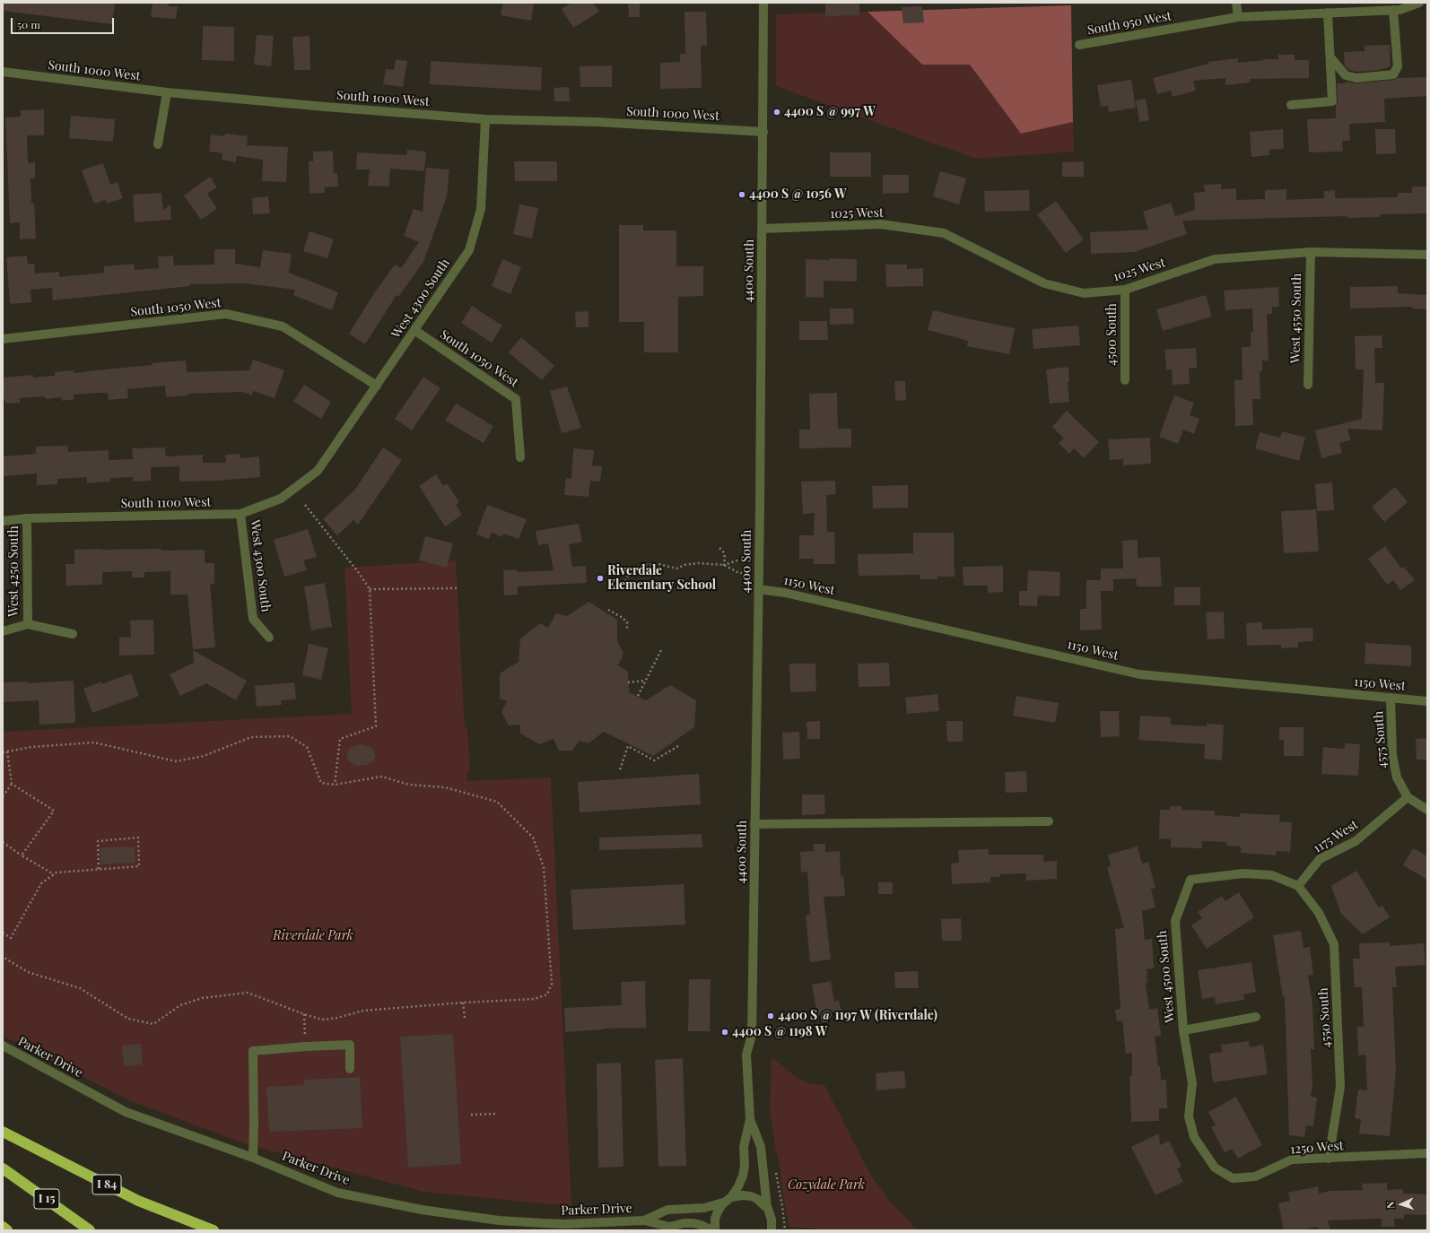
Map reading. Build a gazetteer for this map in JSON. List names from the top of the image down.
{
  "streets": {
    "highway": ["I 84", "I 15"],
    "street": [
      "South 950 West",
      "South 1000 West",
      "1025 West",
      "4400 South",
      "West 4300 South",
      "South 1050 West",
      "West 4550 South",
      "4500 South",
      "South 1100 West",
      "West 4250 South",
      "1150 West",
      "4575 South",
      "1175 West",
      "West 4500 South",
      "4550 South",
      "Parker Drive",
      "1250 West"
    ]
  },
  "crossings": [
    ["South 1000 West", "4400 South"],
    ["South 1000 West", "West 4300 South"],
    ["1025 West", "4400 South"],
    ["1025 West", "West 4550 South"],
    ["1025 West", "4500 South"],
    ["4400 South", "1150 West"],
    ["West 4300 South", "South 1050 West"],
    ["West 4300 South", "South 1100 West"],
    ["South 1100 West", "West 4250 South"],
    ["1150 West", "4575 South"],
    ["4575 South", "1175 West"],
    ["1175 West", "West 4500 South"],
    ["1175 West", "4550 South"],
    ["West 4500 South", "4550 South"],
    ["West 4500 South", "1250 West"],
    ["4550 South", "1250 West"]
  ],
  "parks": ["Riverdale Park", "Cozydale Park"],
  "places": [
    "4400 S @ 997 W",
    "4400 S @ 1056 W",
    "Riverdale Elementary School",
    "4400 S @ 1197 W (Riverdale)",
    "4400 S @ 1198 W"
  ],
  "scale_bar": "50 m",
  "north": "left"
}
